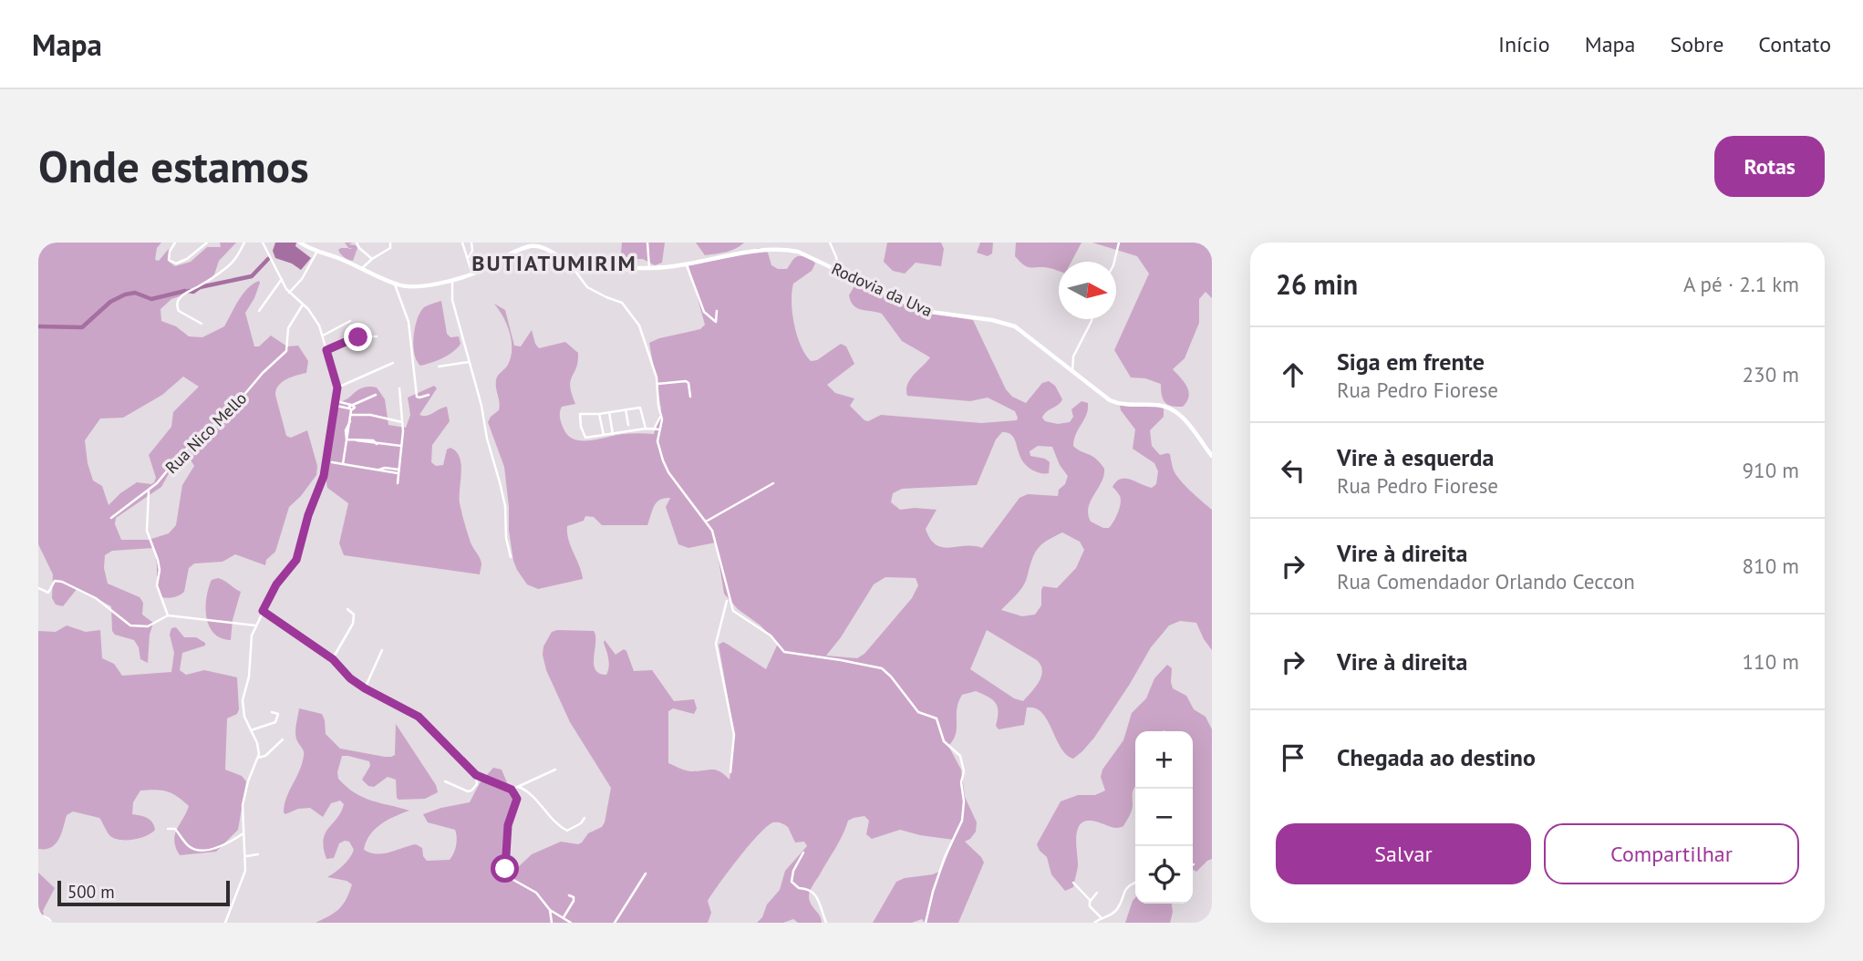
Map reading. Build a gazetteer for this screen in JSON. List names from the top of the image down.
{
  "streets": {
    "street": ["Rodovia da Uva", "Rua Nico Mello"]
  },
  "districts": ["BUTIATUMIRIM"],
  "scale_bar": "500 m",
  "north": "right",
  "page": {
    "header": "Mapa",
    "nav": [
      "Início",
      "Mapa",
      "Sobre",
      "Contato"
    ],
    "buttons": [
      "Rotas",
      ["Salvar", "Compartilhar"]
    ],
    "title": "Onde estamos",
    "heading": ["26 min", "A pé · 2.1 km"],
    "list": [
      ["Siga em frente", "Rua Pedro Fiorese", "230 m"],
      ["Vire à esquerda", "Rua Pedro Fiorese", "910 m"],
      ["Vire à direita", "Rua Comendador Orlando Ceccon", "810 m"],
      ["Vire à direita", "110 m"],
      "Chegada ao destino"
    ],
    "map_buttons": ["+", "−"],
    "scale": "500 m"
  }
}
